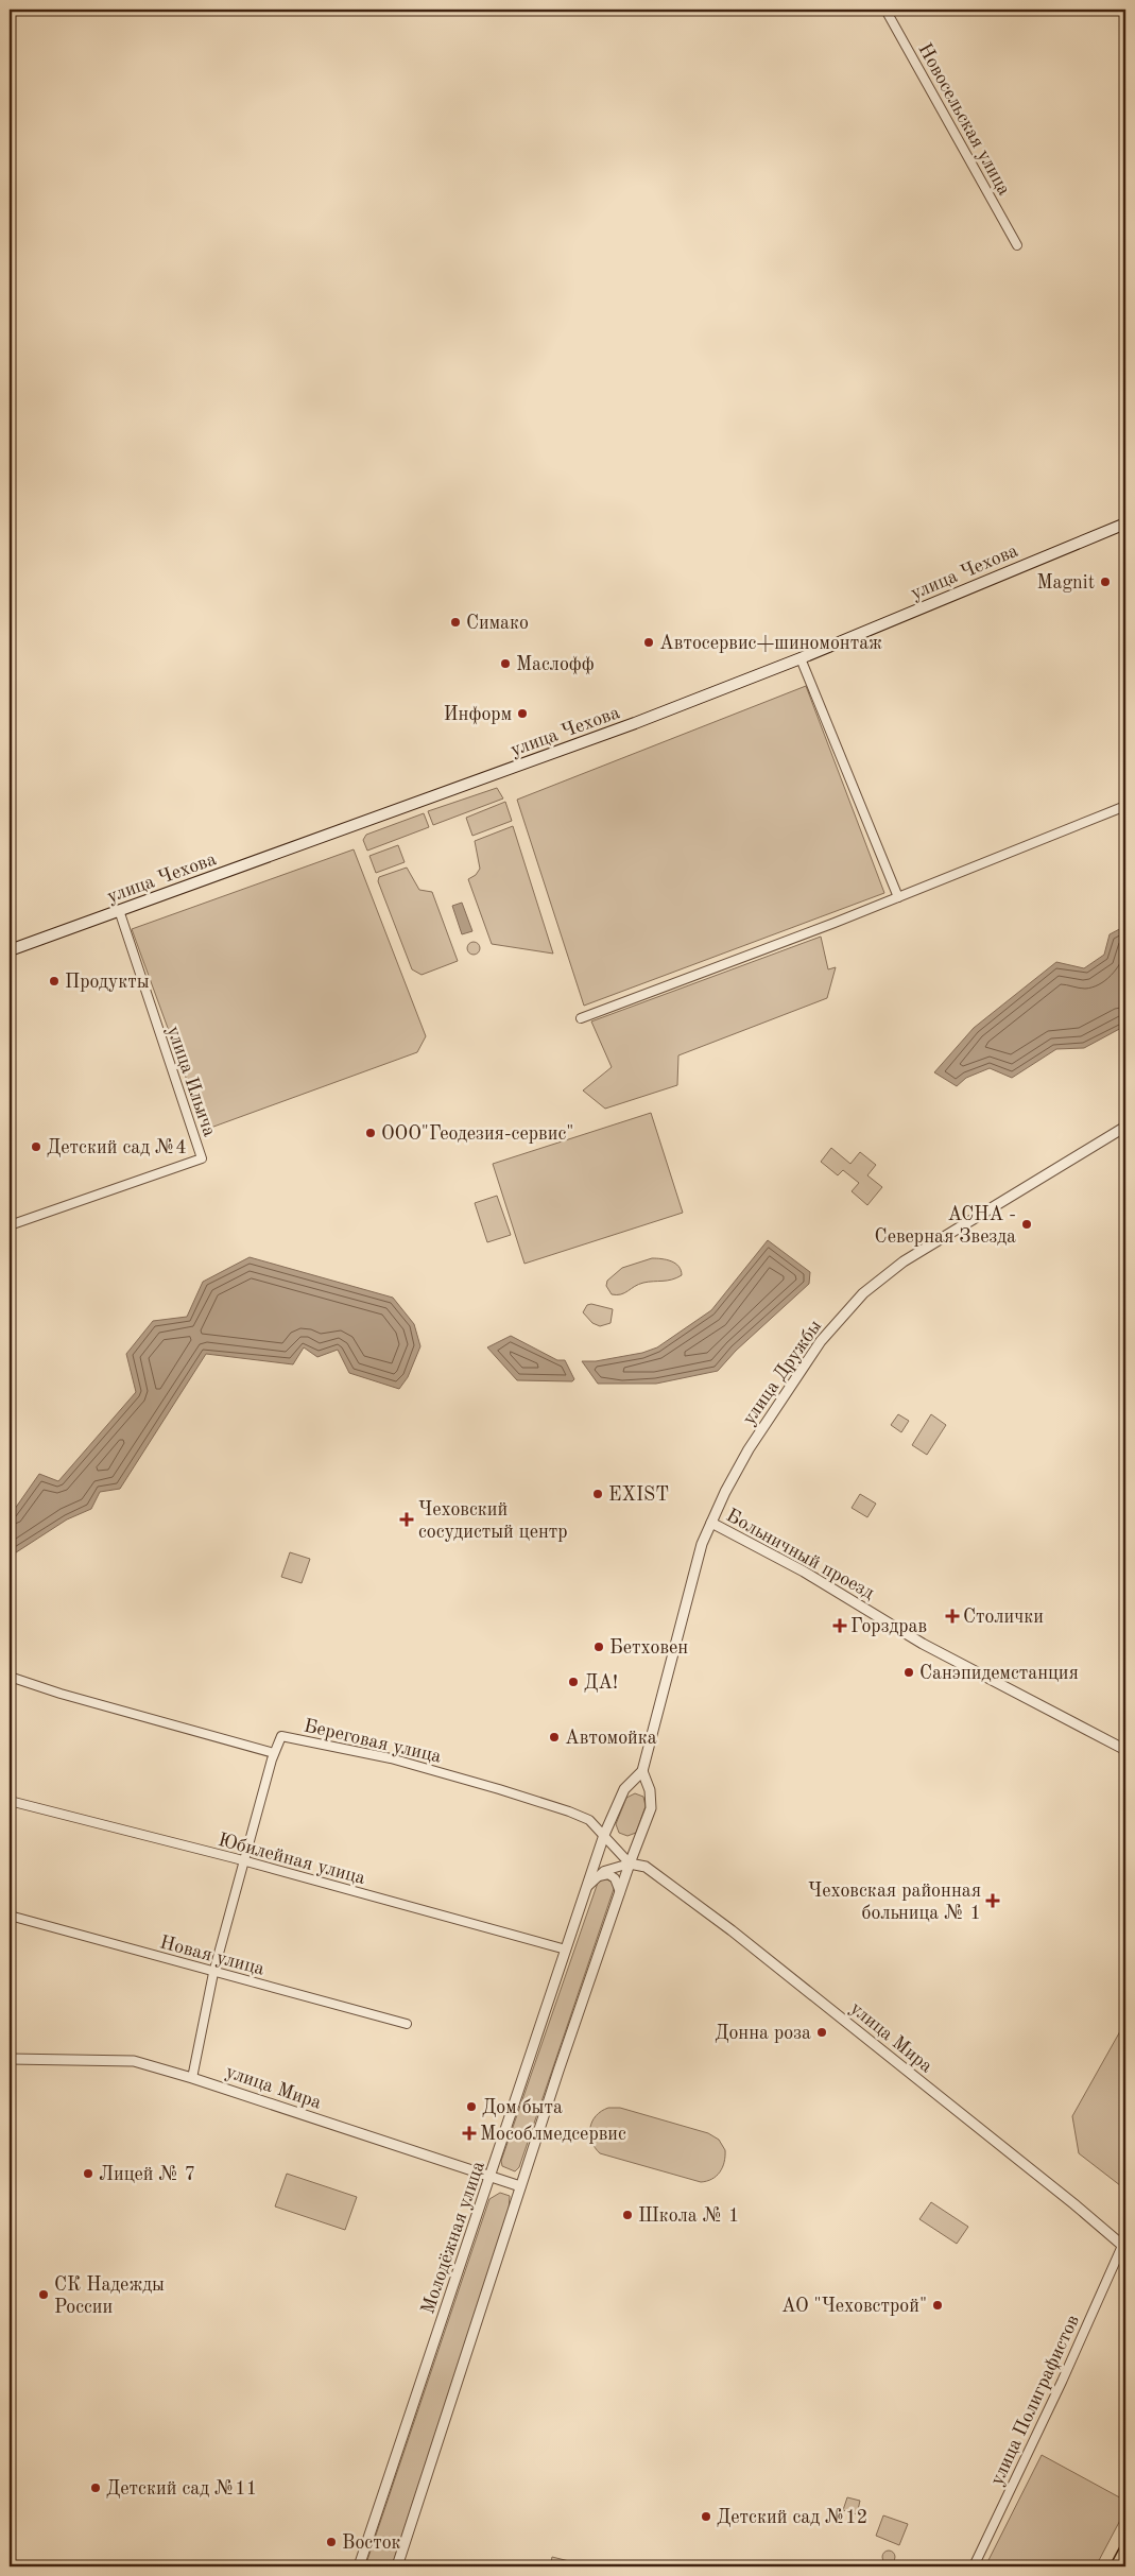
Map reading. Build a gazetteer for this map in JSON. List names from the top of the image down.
{
  "streets": {
    "main road": ["улица Чехова"],
    "street": [
      "Новосельская улица",
      "улица Ильича",
      "улица Дружбы",
      "Больничный проезд",
      "Береговая улица",
      "Юбилейная улица",
      "Новая улица",
      "улица Мира",
      "Молодёжная улица",
      "улица Полиграфистов"
    ]
  },
  "crossings": [
    ["улица Чехова", "улица Ильича"],
    ["улица Дружбы", "Больничный проезд"],
    ["улица Дружбы", "Береговая улица"],
    ["улица Дружбы", "Молодёжная улица"],
    ["Береговая улица", "улица Мира"],
    ["Береговая улица", "Молодёжная улица"],
    ["Юбилейная улица", "Молодёжная улица"],
    ["улица Мира", "Молодёжная улица"],
    ["улица Мира", "улица Полиграфистов"]
  ],
  "places": {
    "other": [
      "Magnit",
      "Симако",
      "Автосервис+шиномонтаж",
      "Маслофф",
      "Информ",
      "Продукты",
      "ООО\"Геодезия-сервис\"",
      "Детский сад №4",
      "АСНА - Северная Звезда",
      "EXIST",
      "Бетховен",
      "Санэпидемстанция",
      "ДА!",
      "Автомойка",
      "Донна роза",
      "Дом быта",
      "Лицей № 7",
      "Школа № 1",
      "СК Надежды России",
      "АО \"Чеховстрой\"",
      "Детский сад №11",
      "Детский сад №12",
      "Восток"
    ],
    "health": [
      "Чеховский сосудистый центр",
      "Столички",
      "Горздрав",
      "Чеховская районная больница № 1",
      "Мособлмедсервис"
    ]
  }
}
